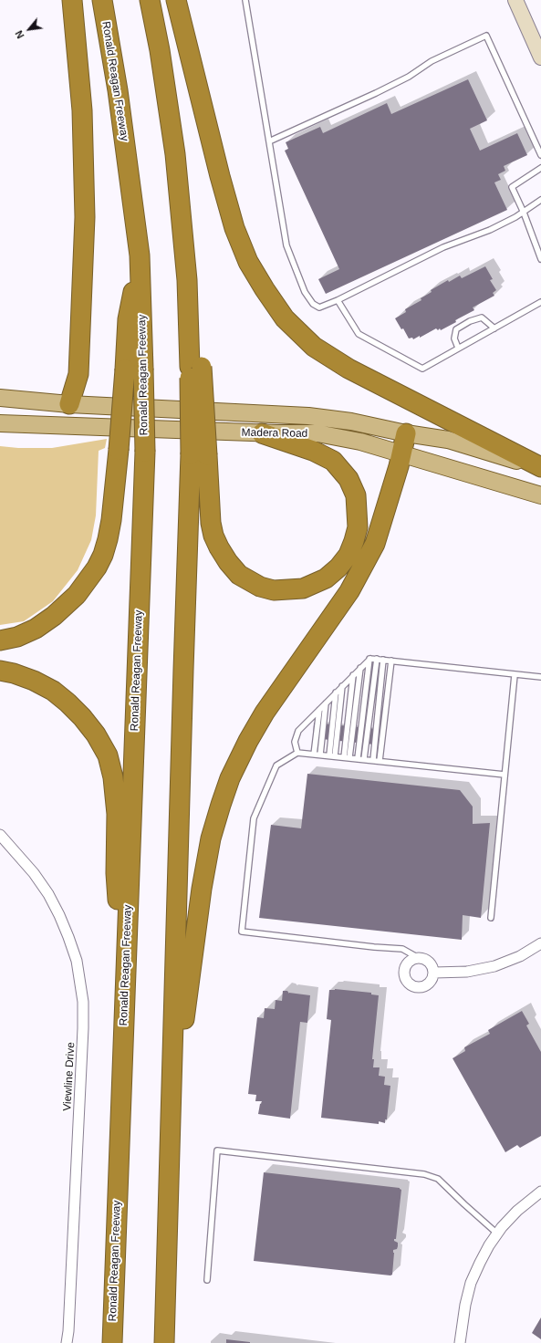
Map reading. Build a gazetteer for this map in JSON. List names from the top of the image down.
{
  "streets": {
    "highway": ["Ronald Reagan Freeway"],
    "main road": ["Madera Road"],
    "street": ["Viewline Drive"]
  },
  "north": "bottom left"
}
